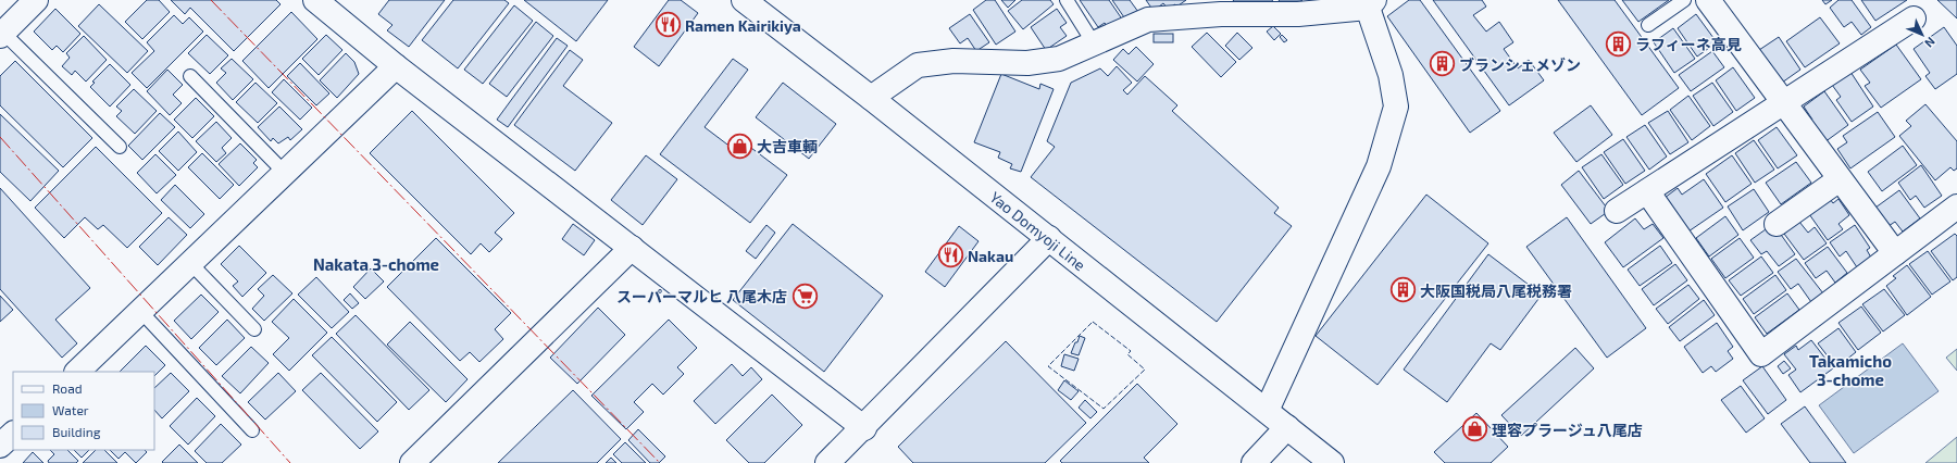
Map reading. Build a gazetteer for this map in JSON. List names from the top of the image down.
{
  "streets": {
    "street": ["Yao Domyoji Line"]
  },
  "districts": ["Nakata 3-chome", "Takamicho 3-chome"],
  "places": {
    "restaurant": ["Ramen Kairikiya", "Nakau"],
    "building": ["ラフィーネ高見", "ブランシェメゾン", "大阪国税局八尾税務署"],
    "shop": ["大吉車輌", "理容プラージュ八尾店"],
    "supermarket": ["スーパーマルヒ 八尾木店"]
  },
  "legend": ["Road", "Water", "Building"],
  "north": "bottom right"
}
